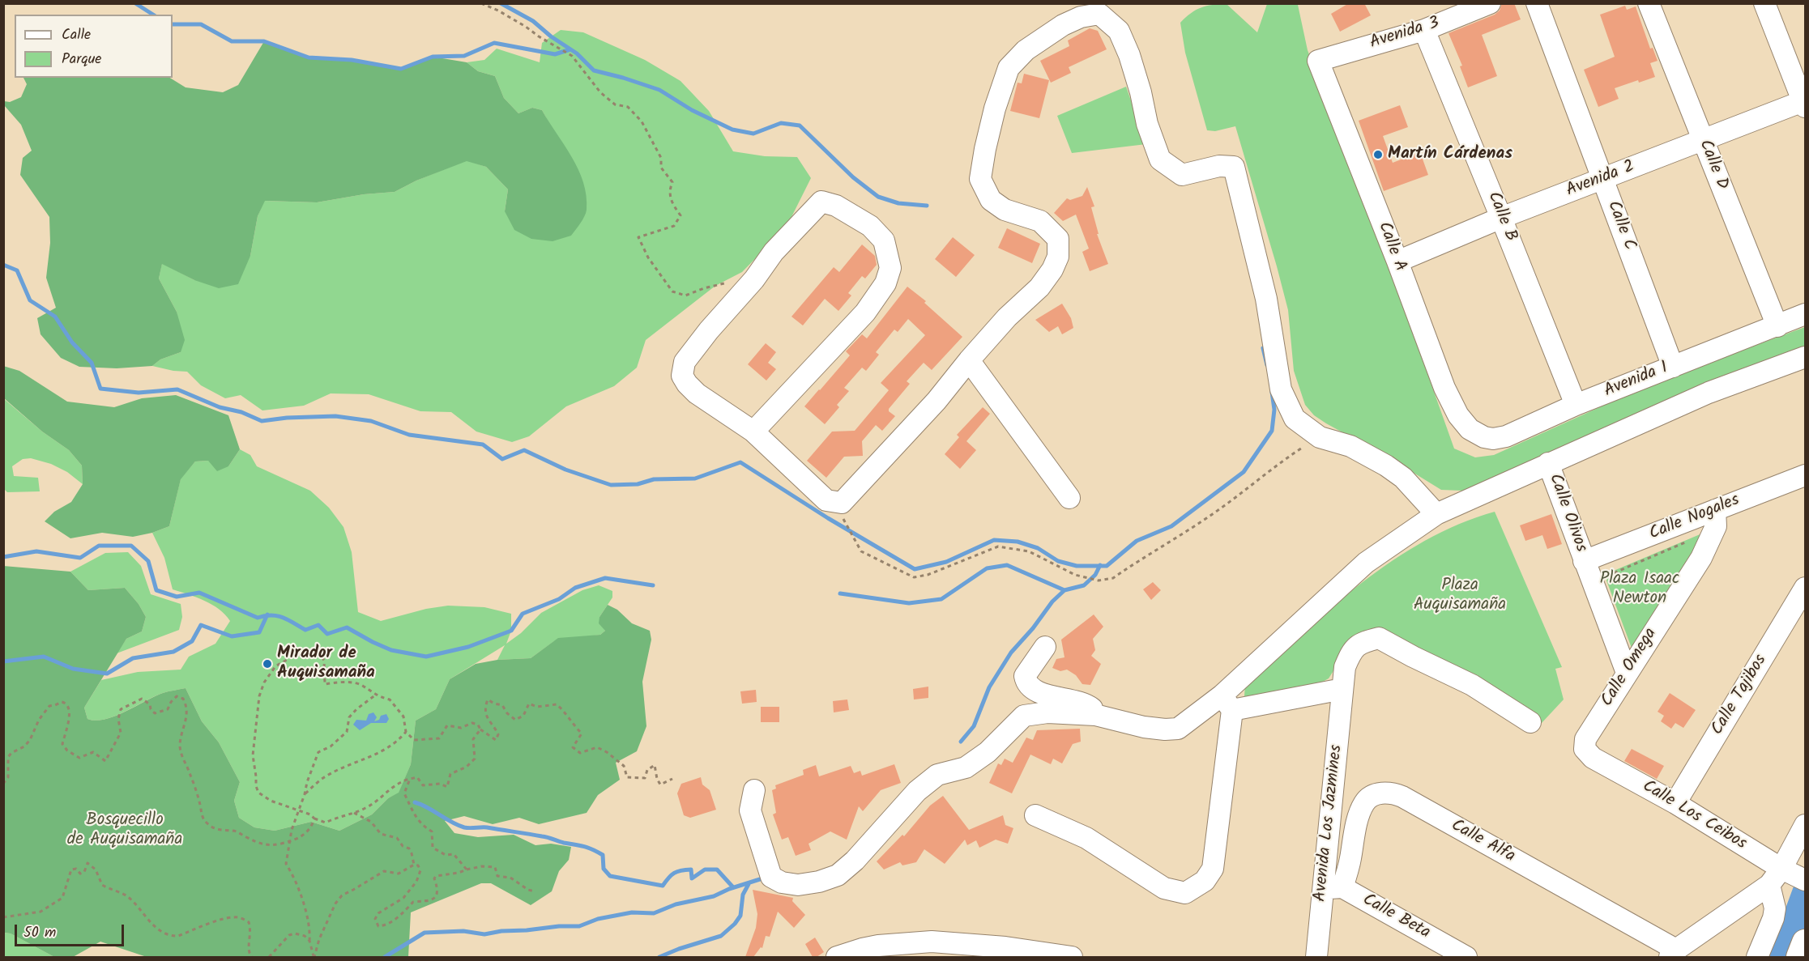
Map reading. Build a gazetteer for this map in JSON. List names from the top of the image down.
{
  "streets": {
    "street": [
      "Avenida 3",
      "Calle D",
      "Avenida 2",
      "Calle B",
      "Calle C",
      "Calle A",
      "Avenida 1",
      "Calle Olivos",
      "Calle Nogales",
      "Calle Omega",
      "Calle Tajibos",
      "Calle Los Ceibos",
      "Avenida Los Jazmines",
      "Calle Alfa",
      "Calle Beta"
    ]
  },
  "crossings": [
    ["Avenida 3", "Calle B"],
    ["Avenida 3", "Calle A"],
    ["Calle D", "Avenida 2"],
    ["Calle D", "Avenida 1"],
    ["Avenida 2", "Calle B"],
    ["Avenida 2", "Calle C"],
    ["Avenida 2", "Calle A"],
    ["Calle B", "Avenida 1"],
    ["Calle C", "Avenida 1"],
    ["Calle A", "Avenida 1"],
    ["Calle Olivos", "Calle Nogales"],
    ["Calle Olivos", "Calle Omega"],
    ["Calle Nogales", "Calle Omega"],
    ["Calle Omega", "Calle Los Ceibos"],
    ["Calle Tajibos", "Calle Los Ceibos"],
    ["Avenida Los Jazmines", "Calle Alfa"],
    ["Avenida Los Jazmines", "Calle Beta"],
    ["Calle Alfa", "Calle Beta"]
  ],
  "parks": ["Plaza Isaac Newton", "Plaza Auquisamaña", "Bosquecillo de Auquisamaña"],
  "places": ["Martín Cárdenas", "Mirador de Auquisamaña"],
  "legend": ["Calle", "Parque"],
  "scale_bar": "50 m"
}
